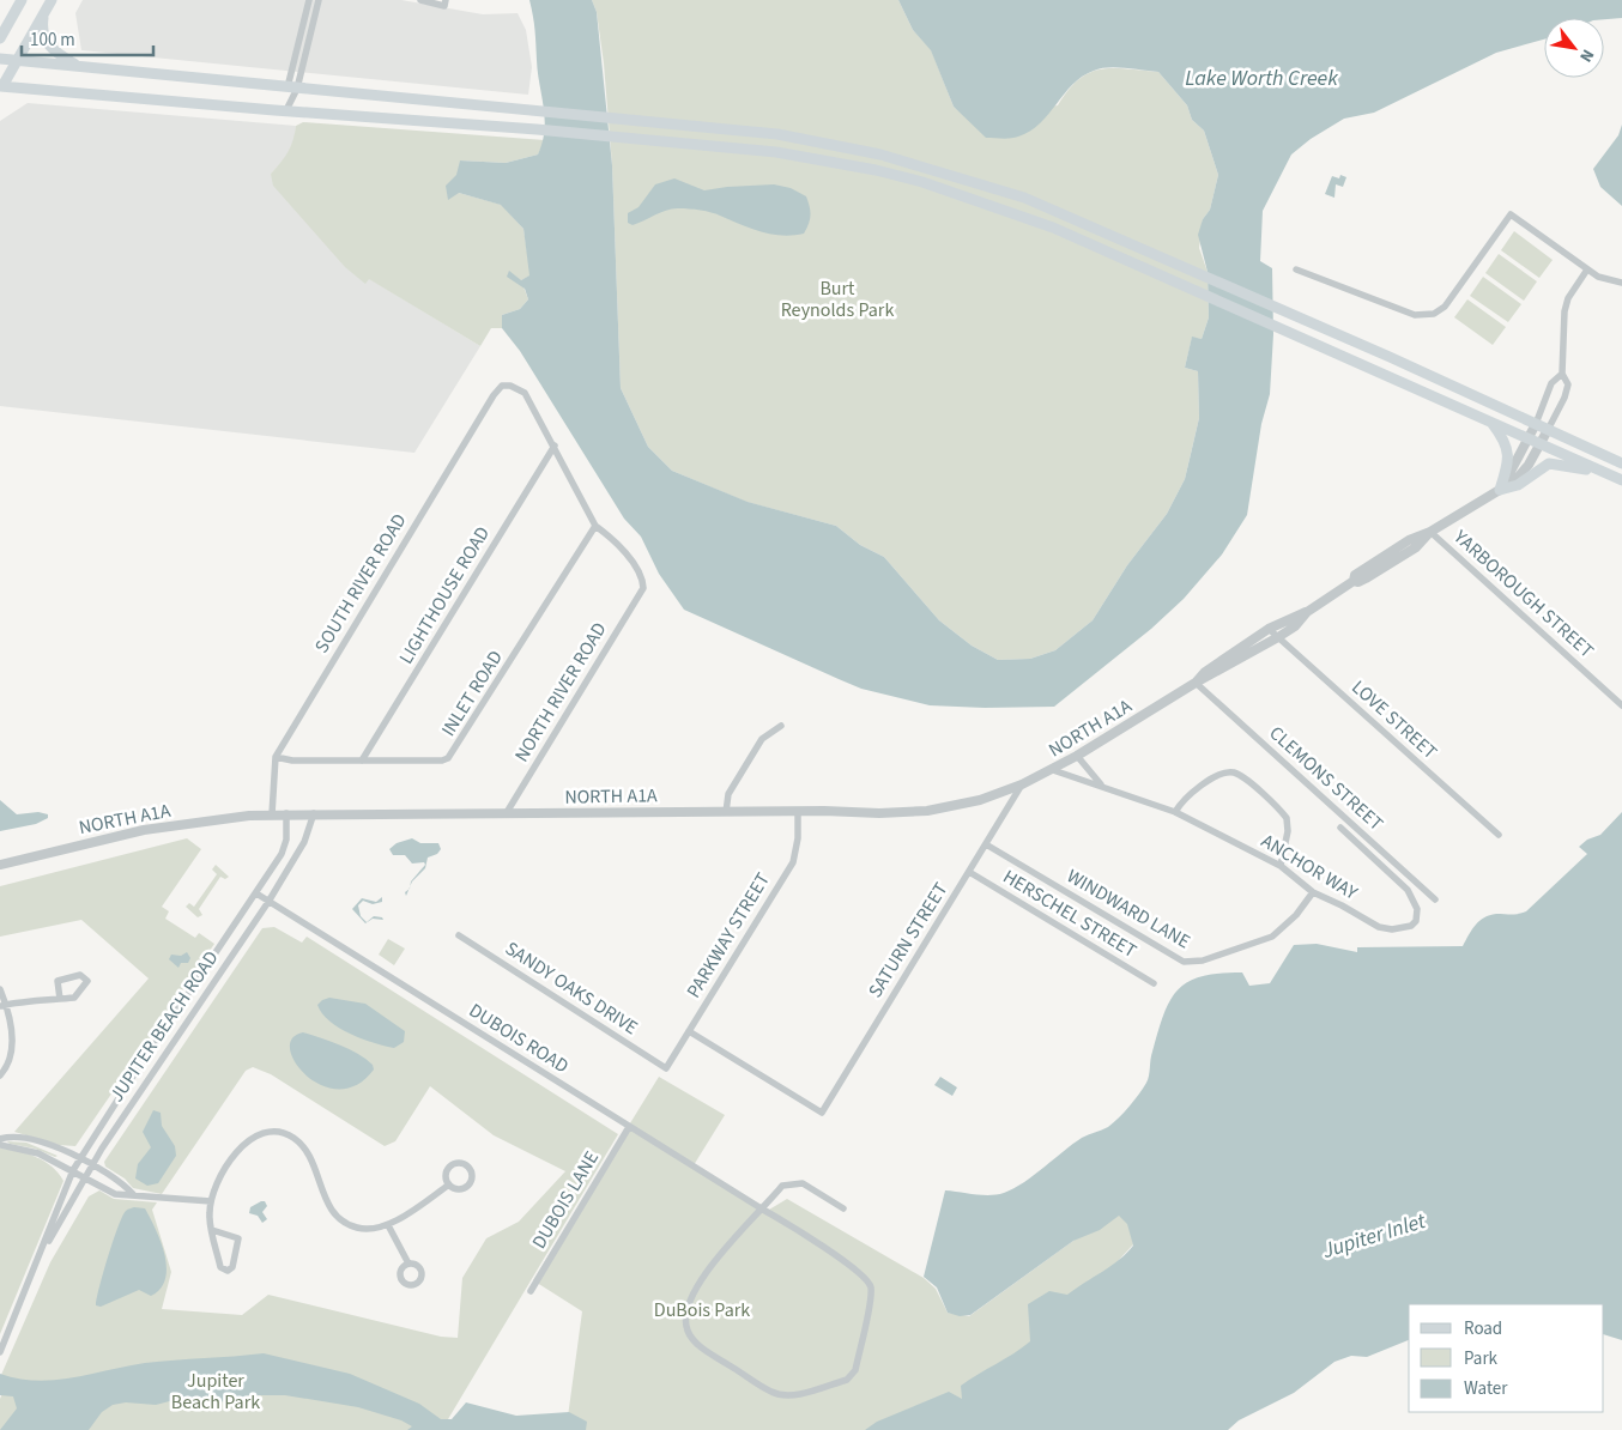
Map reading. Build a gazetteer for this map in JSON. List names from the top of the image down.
{
  "streets": {
    "street": [
      "SOUTH RIVER ROAD",
      "YARBOROUGH STREET",
      "LIGHTHOUSE ROAD",
      "NORTH RIVER ROAD",
      "INLET ROAD",
      "LOVE STREET",
      "NORTH A1A",
      "CLEMONS STREET",
      "ANCHOR WAY",
      "WINDWARD LANE",
      "HERSCHEL STREET",
      "PARKWAY STREET",
      "SATURN STREET",
      "SANDY OAKS DRIVE",
      "JUPITER BEACH ROAD",
      "DUBOIS ROAD",
      "DUBOIS LANE"
    ]
  },
  "crossings": [
    ["SOUTH RIVER ROAD", "LIGHTHOUSE ROAD"],
    ["SOUTH RIVER ROAD", "INLET ROAD"],
    ["SOUTH RIVER ROAD", "NORTH A1A"],
    ["YARBOROUGH STREET", "NORTH A1A"],
    ["LIGHTHOUSE ROAD", "INLET ROAD"],
    ["NORTH RIVER ROAD", "INLET ROAD"],
    ["NORTH RIVER ROAD", "NORTH A1A"],
    ["LOVE STREET", "NORTH A1A"],
    ["NORTH A1A", "CLEMONS STREET"],
    ["NORTH A1A", "ANCHOR WAY"],
    ["NORTH A1A", "PARKWAY STREET"],
    ["NORTH A1A", "SATURN STREET"],
    ["NORTH A1A", "JUPITER BEACH ROAD"],
    ["ANCHOR WAY", "WINDWARD LANE"],
    ["WINDWARD LANE", "SATURN STREET"],
    ["HERSCHEL STREET", "SATURN STREET"],
    ["PARKWAY STREET", "SATURN STREET"],
    ["PARKWAY STREET", "SANDY OAKS DRIVE"],
    ["JUPITER BEACH ROAD", "DUBOIS ROAD"],
    ["DUBOIS ROAD", "DUBOIS LANE"]
  ],
  "water": ["Lake Worth Creek", "Jupiter Inlet"],
  "parks": ["Burt Reynolds Park", "DuBois Park", "Jupiter Beach Park"],
  "legend": ["Road", "Park", "Water"],
  "scale_bar": "100 m",
  "north": "bottom right"
}
